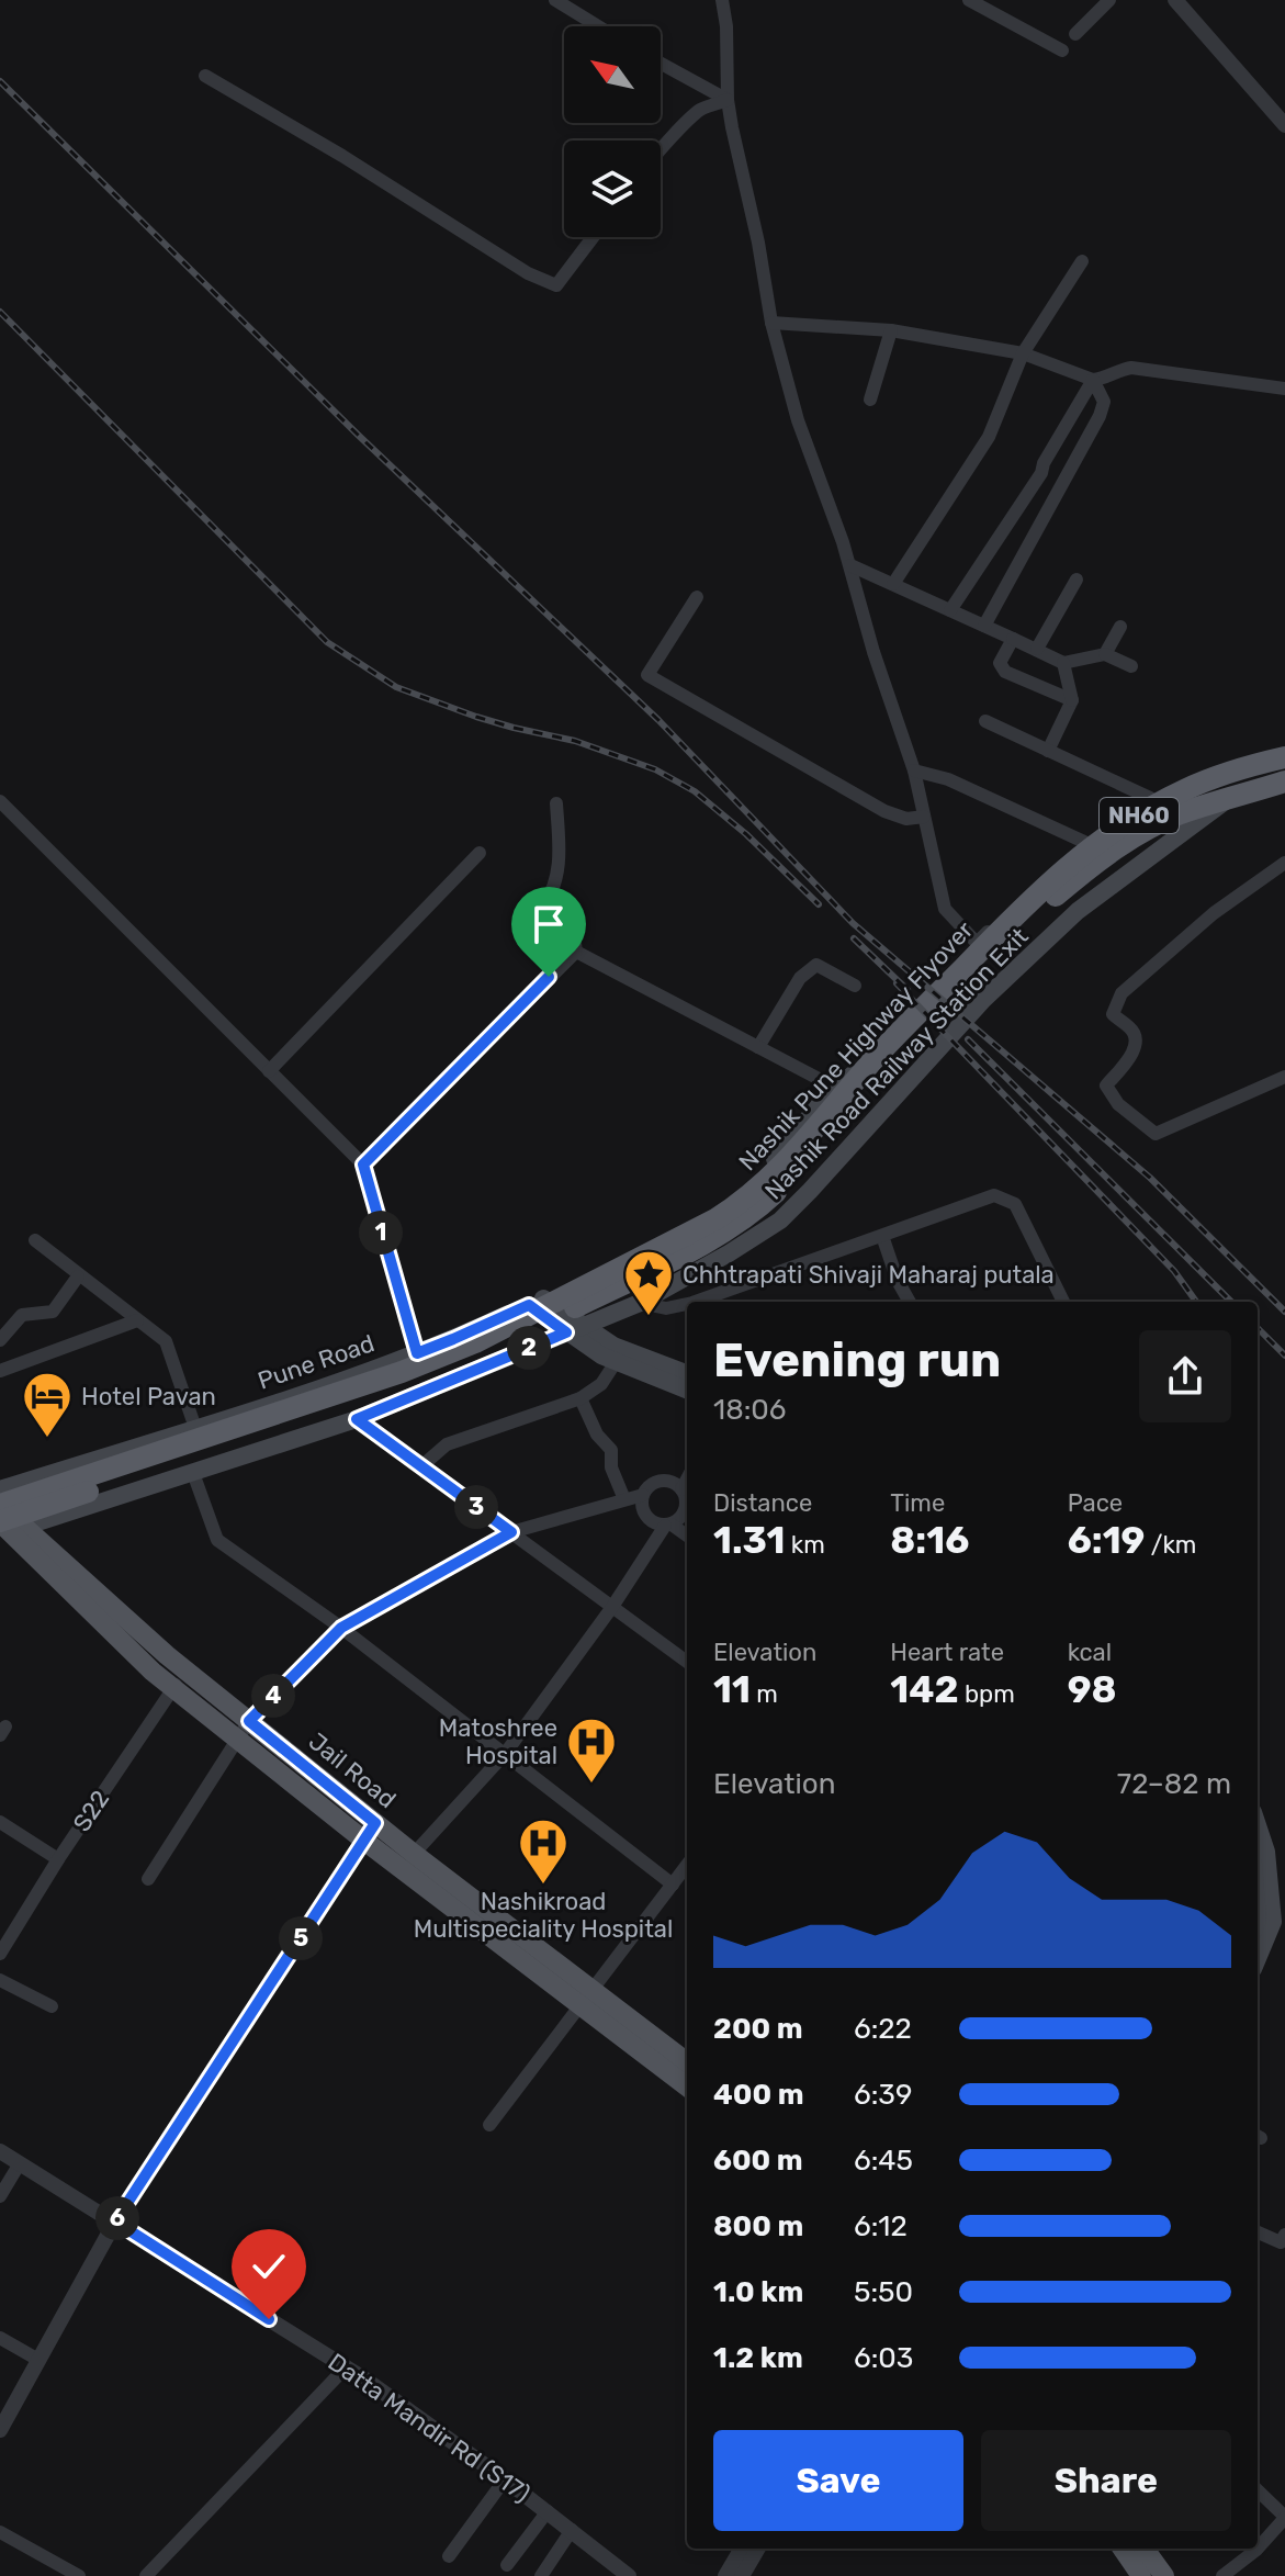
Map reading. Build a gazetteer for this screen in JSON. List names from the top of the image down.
{
  "streets": {
    "highway": ["NH60", "Nashik Pune Highway Flyover"],
    "main road": ["Nashik Road Railway Station Exit", "Pune Road", "Jail Road"],
    "street": ["S22", "Datta Mandir Rd (S17)"]
  },
  "crossings": [
    ["Nashik Pune Highway Flyover", "Nashik Road Railway Station Exit"],
    ["Nashik Pune Highway Flyover", "Pune Road"],
    ["Nashik Pune Highway Flyover", "Jail Road"],
    ["Nashik Road Railway Station Exit", "Jail Road"],
    ["Pune Road", "Jail Road"],
    ["Jail Road", "S22"]
  ],
  "places": {
    "place": ["Chhtrapati Shivaji Maharaj putala"],
    "hotel": ["Hotel Pavan"],
    "hospital": ["Matoshree Hospital", "Nashikroad Multispeciality Hospital"]
  },
  "north": "top left",
  "page": {
    "pins": [
      "1",
      "2",
      "3",
      "4",
      "5",
      "6"
    ],
    "heading": ["Evening run", "18:06"],
    "stats": [
      ["Distance", "1.31 km"],
      ["Time", "8:16"],
      ["Pace", "6:19 /km"],
      ["Elevation", "11 m"],
      ["Heart rate", "142 bpm"],
      ["kcal", "98"]
    ],
    "chart": ["Elevation", "72–82 m"],
    "list": [
      {
        "name": "200 m",
        "note": "6:22"
      },
      {
        "name": "400 m",
        "note": "6:39"
      },
      {
        "name": "600 m",
        "note": "6:45"
      },
      {
        "name": "800 m",
        "note": "6:12"
      },
      {
        "name": "1.0 km",
        "note": "5:50"
      },
      {
        "name": "1.2 km",
        "note": "6:03"
      }
    ],
    "buttons": ["Save", "Share"]
  }
}
